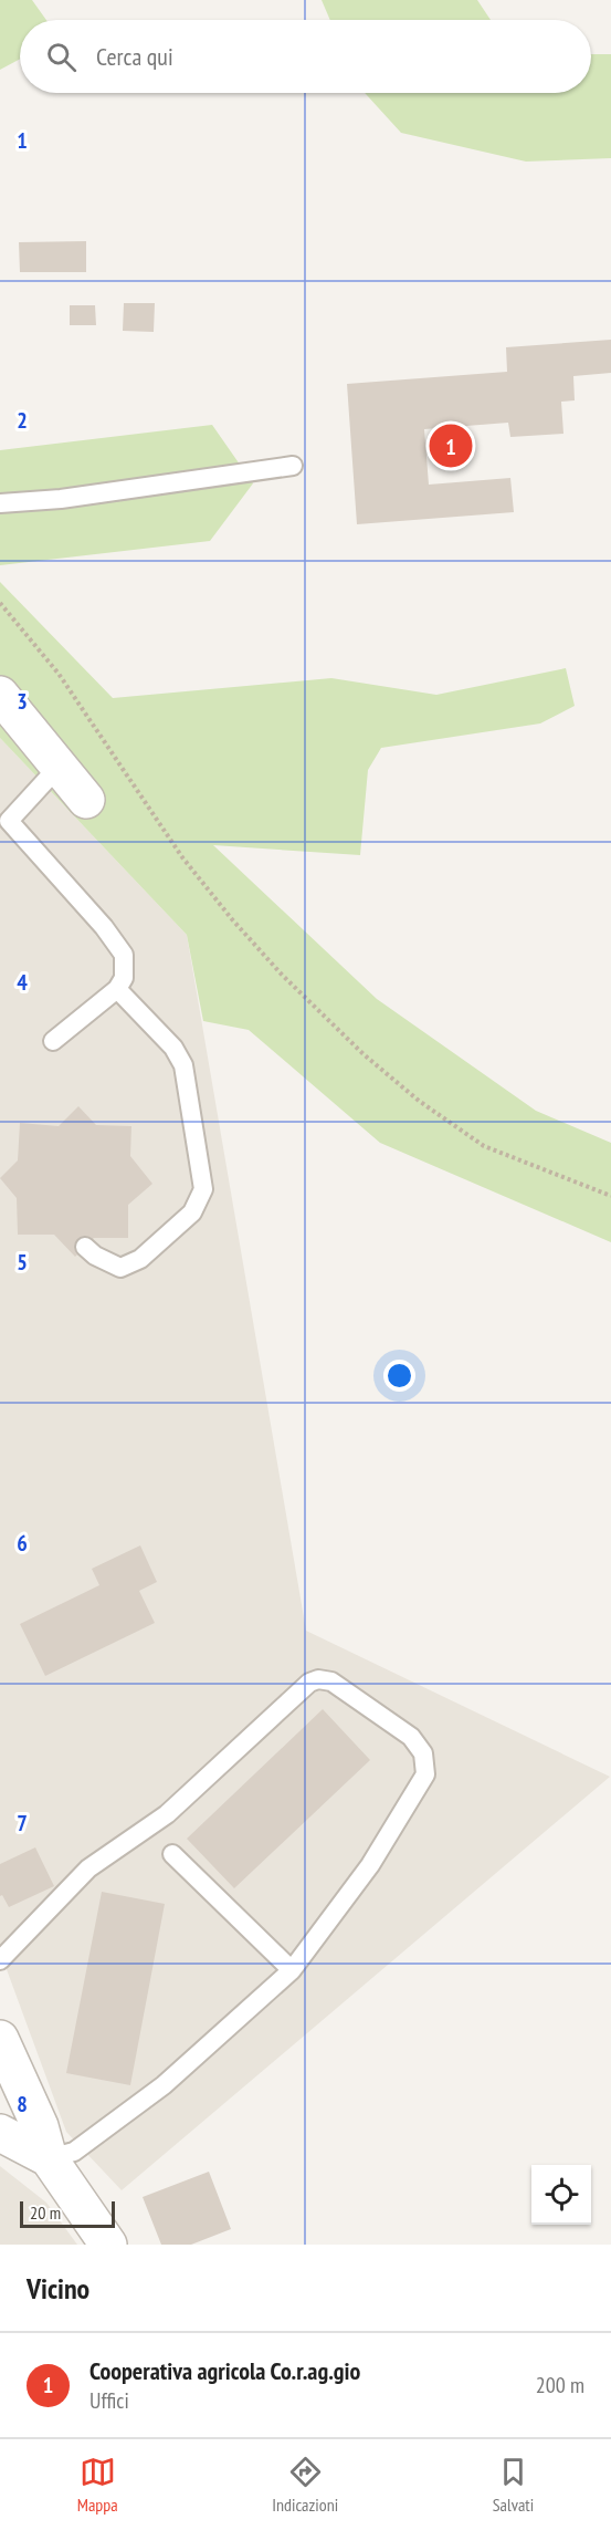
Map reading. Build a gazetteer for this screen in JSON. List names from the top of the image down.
{
  "scale_bar": "20 m",
  "page": {
    "search": "Cerca qui",
    "pins": "1",
    "scale": "20 m",
    "heading": "Vicino",
    "list": [
      {
        "mark": "1",
        "name": "Cooperativa agricola Co.r.ag.gio",
        "note": "Uffici",
        "value": "200 m"
      }
    ],
    "nav": ["Mappa", "Indicazioni", "Salvati"]
  },
  "grid": {
    "rows": [
      "1",
      "2",
      "3",
      "4",
      "5",
      "6",
      "7",
      "8"
    ]
  }
}
